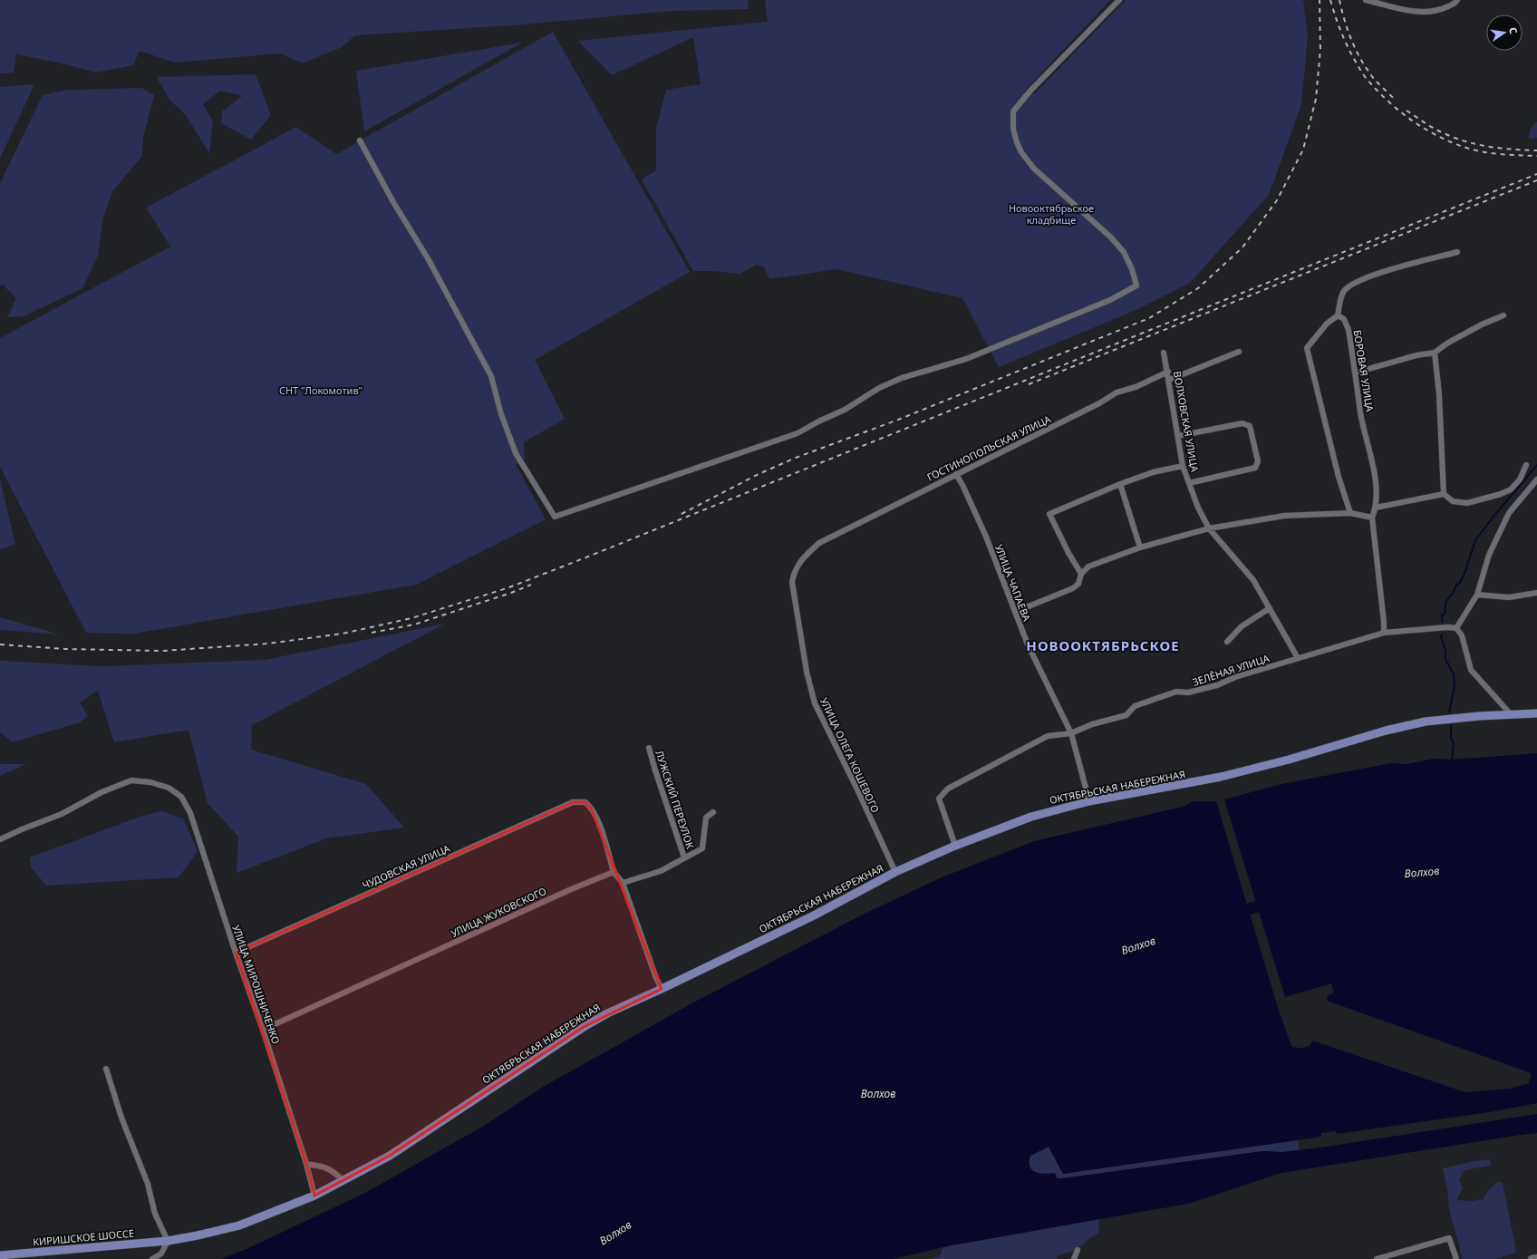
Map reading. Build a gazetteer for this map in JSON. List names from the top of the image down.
{
  "streets": {
    "main road": ["ОКТЯБРЬСКАЯ НАБЕРЕЖНАЯ", "КИРИШСКОЕ ШОССЕ"],
    "street": [
      "БОРОВАЯ УЛИЦА",
      "ВОЛХОВСКАЯ УЛИЦА",
      "ГОСТИНОПОЛЬСКАЯ УЛИЦА",
      "УЛИЦА ЧАПАЕВА",
      "ЗЕЛЁНАЯ УЛИЦА",
      "УЛИЦА ОЛЕГА КОШЕВОГО",
      "ЛУЖСКИЙ ПЕРЕУЛОК",
      "ЧУДОВСКАЯ УЛИЦА",
      "УЛИЦА ЖУКОВСКОГО",
      "УЛИЦА МИРОШНИЧЕНКО"
    ]
  },
  "crossings": [
    ["ВОЛХОВСКАЯ УЛИЦА", "ГОСТИНОПОЛЬСКАЯ УЛИЦА"],
    ["ВОЛХОВСКАЯ УЛИЦА", "ЗЕЛЁНАЯ УЛИЦА"],
    ["ГОСТИНОПОЛЬСКАЯ УЛИЦА", "УЛИЦА ЧАПАЕВА"],
    ["ГОСТИНОПОЛЬСКАЯ УЛИЦА", "УЛИЦА ОЛЕГА КОШЕВОГО"],
    ["УЛИЦА ЧАПАЕВА", "ЗЕЛЁНАЯ УЛИЦА"],
    ["УЛИЦА ЧАПАЕВА", "ОКТЯБРЬСКАЯ НАБЕРЕЖНАЯ"],
    ["ЗЕЛЁНАЯ УЛИЦА", "ОКТЯБРЬСКАЯ НАБЕРЕЖНАЯ"],
    ["УЛИЦА ОЛЕГА КОШЕВОГО", "ОКТЯБРЬСКАЯ НАБЕРЕЖНАЯ"],
    ["ОКТЯБРЬСКАЯ НАБЕРЕЖНАЯ", "УЛИЦА МИРОШНИЧЕНКО"],
    ["ОКТЯБРЬСКАЯ НАБЕРЕЖНАЯ", "КИРИШСКОЕ ШОССЕ"],
    ["ЧУДОВСКАЯ УЛИЦА", "УЛИЦА ЖУКОВСКОГО"],
    ["ЧУДОВСКАЯ УЛИЦА", "УЛИЦА МИРОШНИЧЕНКО"],
    ["УЛИЦА ЖУКОВСКОГО", "УЛИЦА МИРОШНИЧЕНКО"]
  ],
  "districts": ["НОВООКТЯБРЬСКОЕ"],
  "water": ["Волхов"],
  "parks": ["Новооктябрьское кладбище", "СНТ \"Локомотив\""],
  "north": "right"
}
